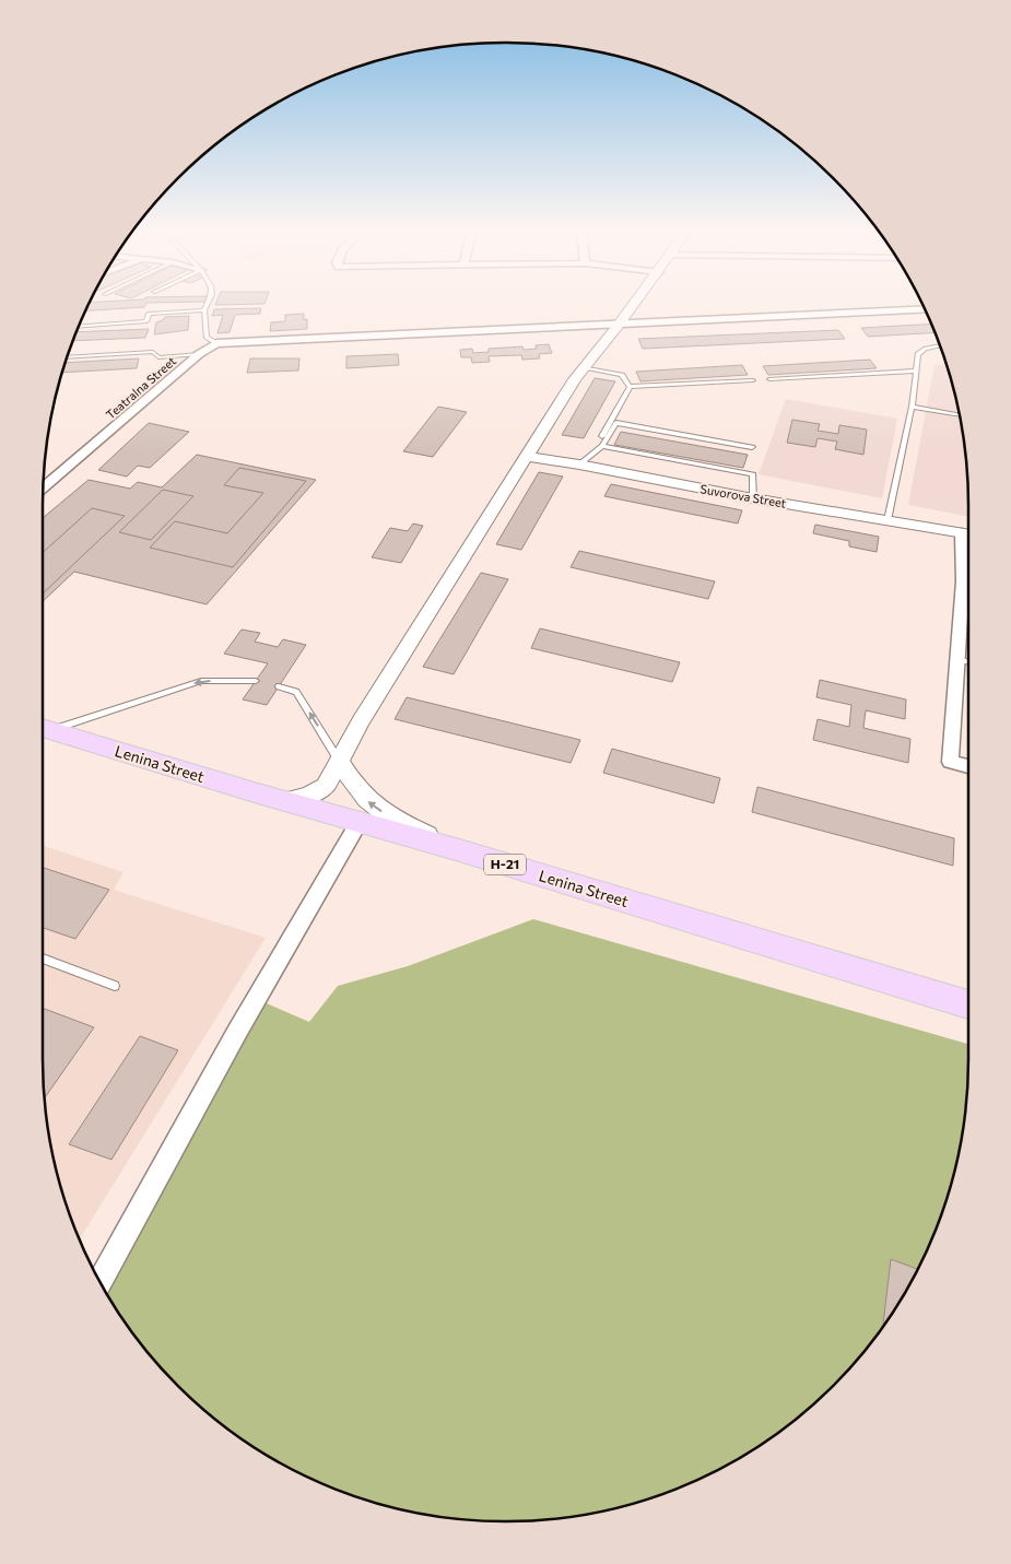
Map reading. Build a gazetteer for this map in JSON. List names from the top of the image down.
{
  "streets": {
    "main road": ["Lenina Street", "Н-21"],
    "street": ["Teatralna Street", "Suvorova Street"]
  }
}
